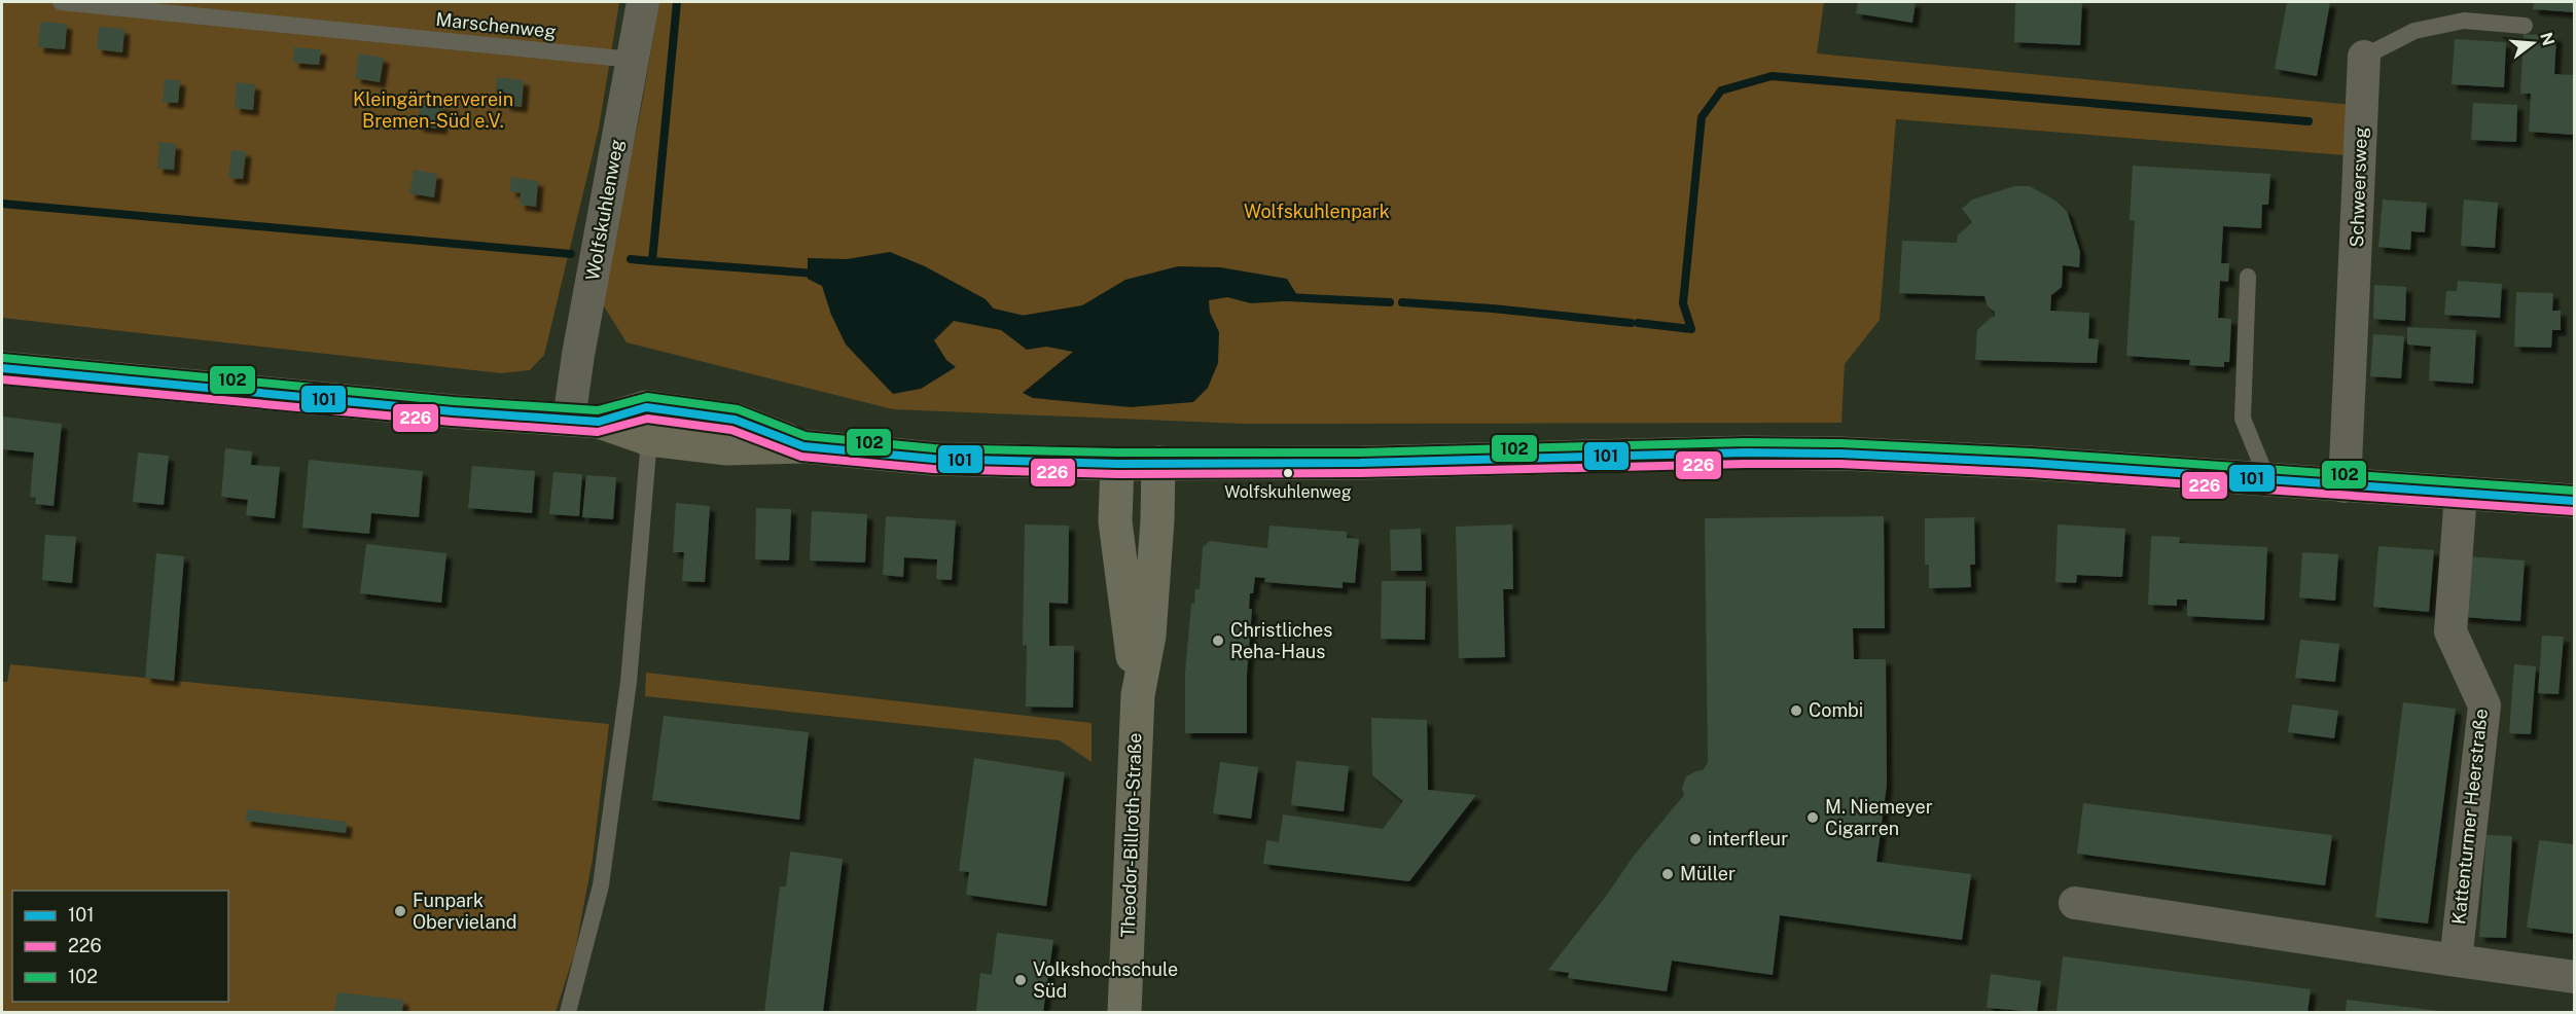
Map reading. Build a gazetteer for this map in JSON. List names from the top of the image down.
{
  "streets": {
    "street": [
      "Schweersweg",
      "Wolfskuhlenweg",
      "Kattenturmer Heerstraße",
      "Theodor-Billroth-Straße"
    ],
    "lane": ["Marschenweg"]
  },
  "crossings": [
    ["Marschenweg", "Wolfskuhlenweg"]
  ],
  "parks": ["Kleingärtnerverein Bremen-Süd e.V.", "Wolfskuhlenpark"],
  "places": [
    "Wolfskuhlenweg",
    "Christliches Reha-Haus",
    "Combi",
    "M. Niemeyer Cigarren",
    "interfleur",
    "Müller",
    "Funpark Obervieland",
    "Volkshochschule Süd"
  ],
  "lines": ["transit line 102", "transit line 101", "transit line 226"],
  "legend": ["101", "226", "102"],
  "north": "right"
}
